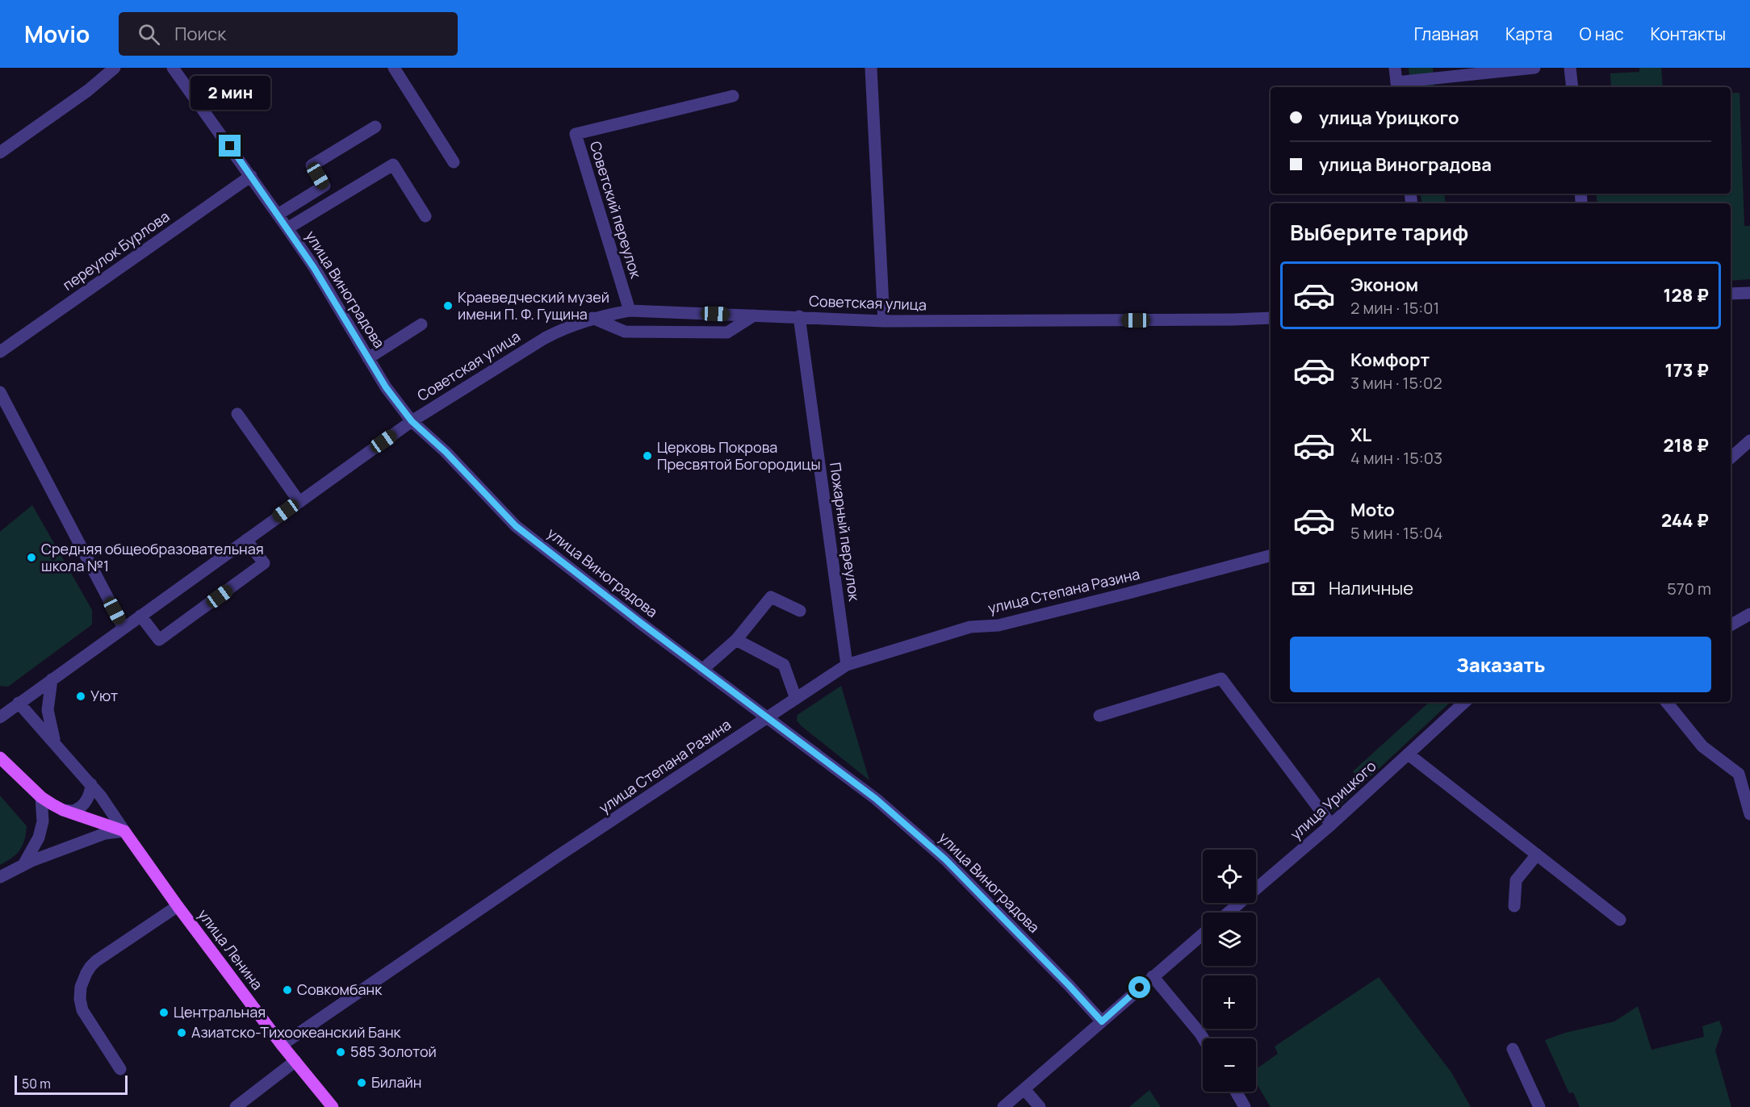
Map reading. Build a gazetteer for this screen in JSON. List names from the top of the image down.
{
  "streets": {
    "main road": ["улица Ленина"],
    "street": [
      "Советский переулок",
      "переулок Бурлова",
      "улица Виноградова",
      "Советская улица",
      "Пожарный переулок",
      "улица Степана Разина",
      "улица Урицкого"
    ]
  },
  "crossings": [
    ["Советский переулок", "Советская улица"],
    ["переулок Бурлова", "улица Виноградова"],
    ["улица Виноградова", "Советская улица"],
    ["улица Виноградова", "улица Степана Разина"],
    ["Советская улица", "Пожарный переулок"],
    ["Пожарный переулок", "улица Степана Разина"],
    ["улица Степана Разина", "улица Ленина"]
  ],
  "places": [
    "Краеведческий музей имени П. Ф. Гущина",
    "Церковь Покрова Пресвятой Богородицы",
    "Средняя общеобразовательная школа №1",
    "Уют",
    "Совкомбанк",
    "Центральная",
    "Азиатско-Тихоокеанский Банк",
    "585 Золотой",
    "Билайн"
  ],
  "scale_bar": "50 m",
  "page": {
    "header": "Movio",
    "search": "Поиск",
    "nav": [
      "Главная",
      "Карта",
      "О нас",
      "Контакты"
    ],
    "bubble": "2 мин",
    "banner": ["улица Урицкого", "улица Виноградова"],
    "heading": "Выберите тариф",
    "list": [
      {
        "name": "Эконом",
        "note": "2 мин · 15:01",
        "value": "128 ₽"
      },
      {
        "name": "Комфорт",
        "note": "3 мин · 15:02",
        "value": "173 ₽"
      },
      {
        "name": "XL",
        "note": "4 мин · 15:03",
        "value": "218 ₽"
      },
      {
        "name": "Moto",
        "note": "5 мин · 15:04",
        "value": "244 ₽"
      }
    ],
    "pay": ["Наличные", "570 m"],
    "buttons": "Заказать",
    "map_buttons": ["+", "−"],
    "scale": "50 m"
  }
}
